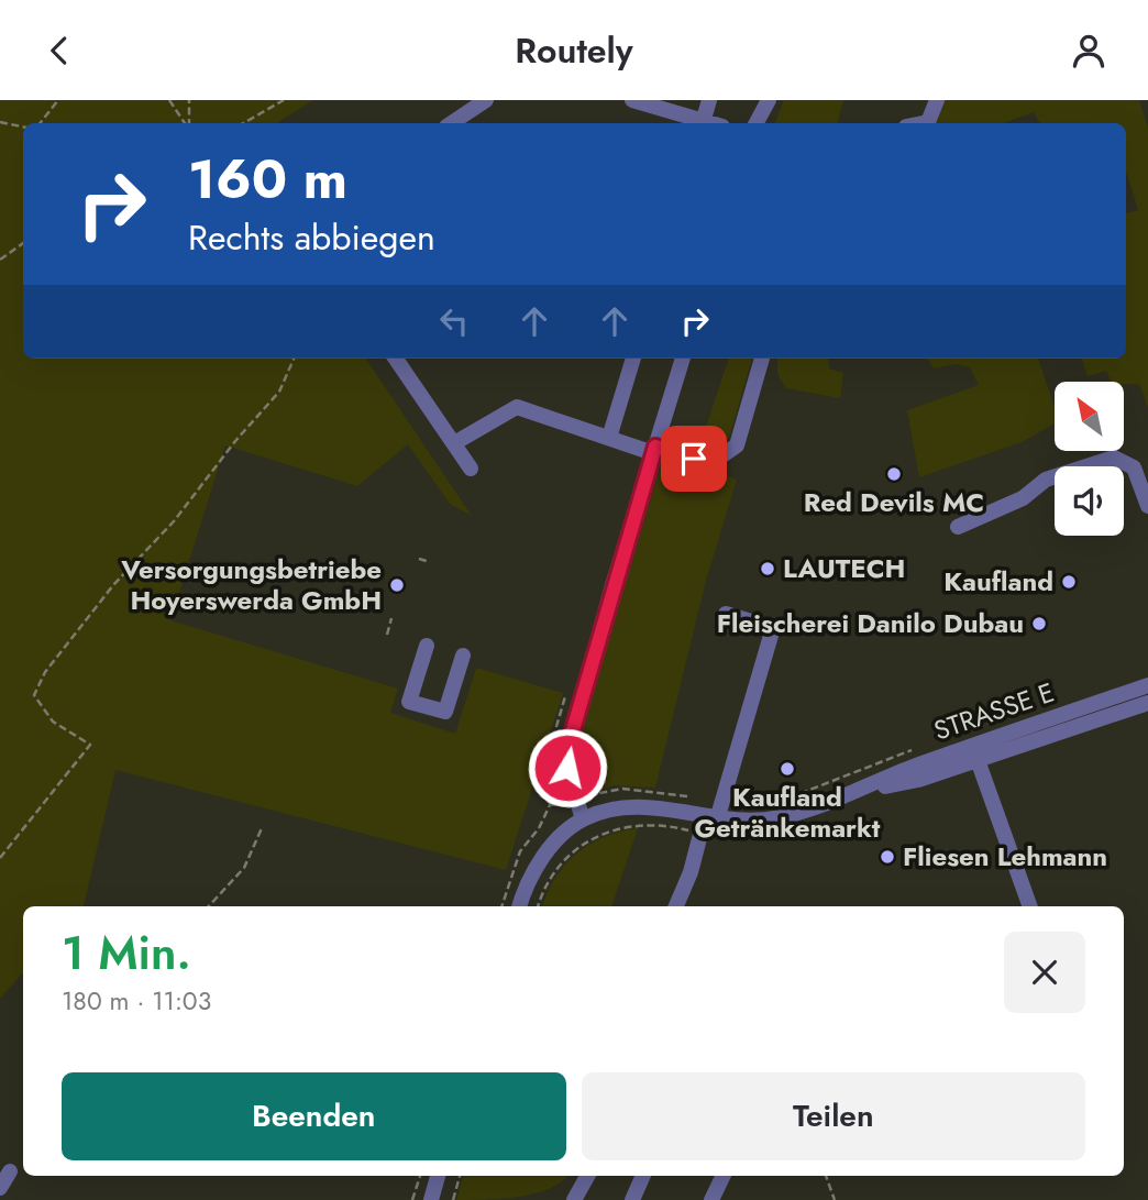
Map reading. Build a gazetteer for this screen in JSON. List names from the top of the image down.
{
  "streets": {
    "street": ["STRASSE E"]
  },
  "places": [
    "Red Devils MC",
    "LAUTECH",
    "Kaufland",
    "Versorgungsbetriebe Hoyerswerda GmbH",
    "Fleischerei Danilo Dubau",
    "Kaufland Getränkemarkt",
    "Fliesen Lehmann"
  ],
  "north": "top left",
  "page": {
    "header": "Routely",
    "turn": ["160 m", "Rechts abbiegen"],
    "heading": ["1 Min.", "180 m · 11:03"],
    "buttons": ["Beenden", "Teilen"]
  }
}
